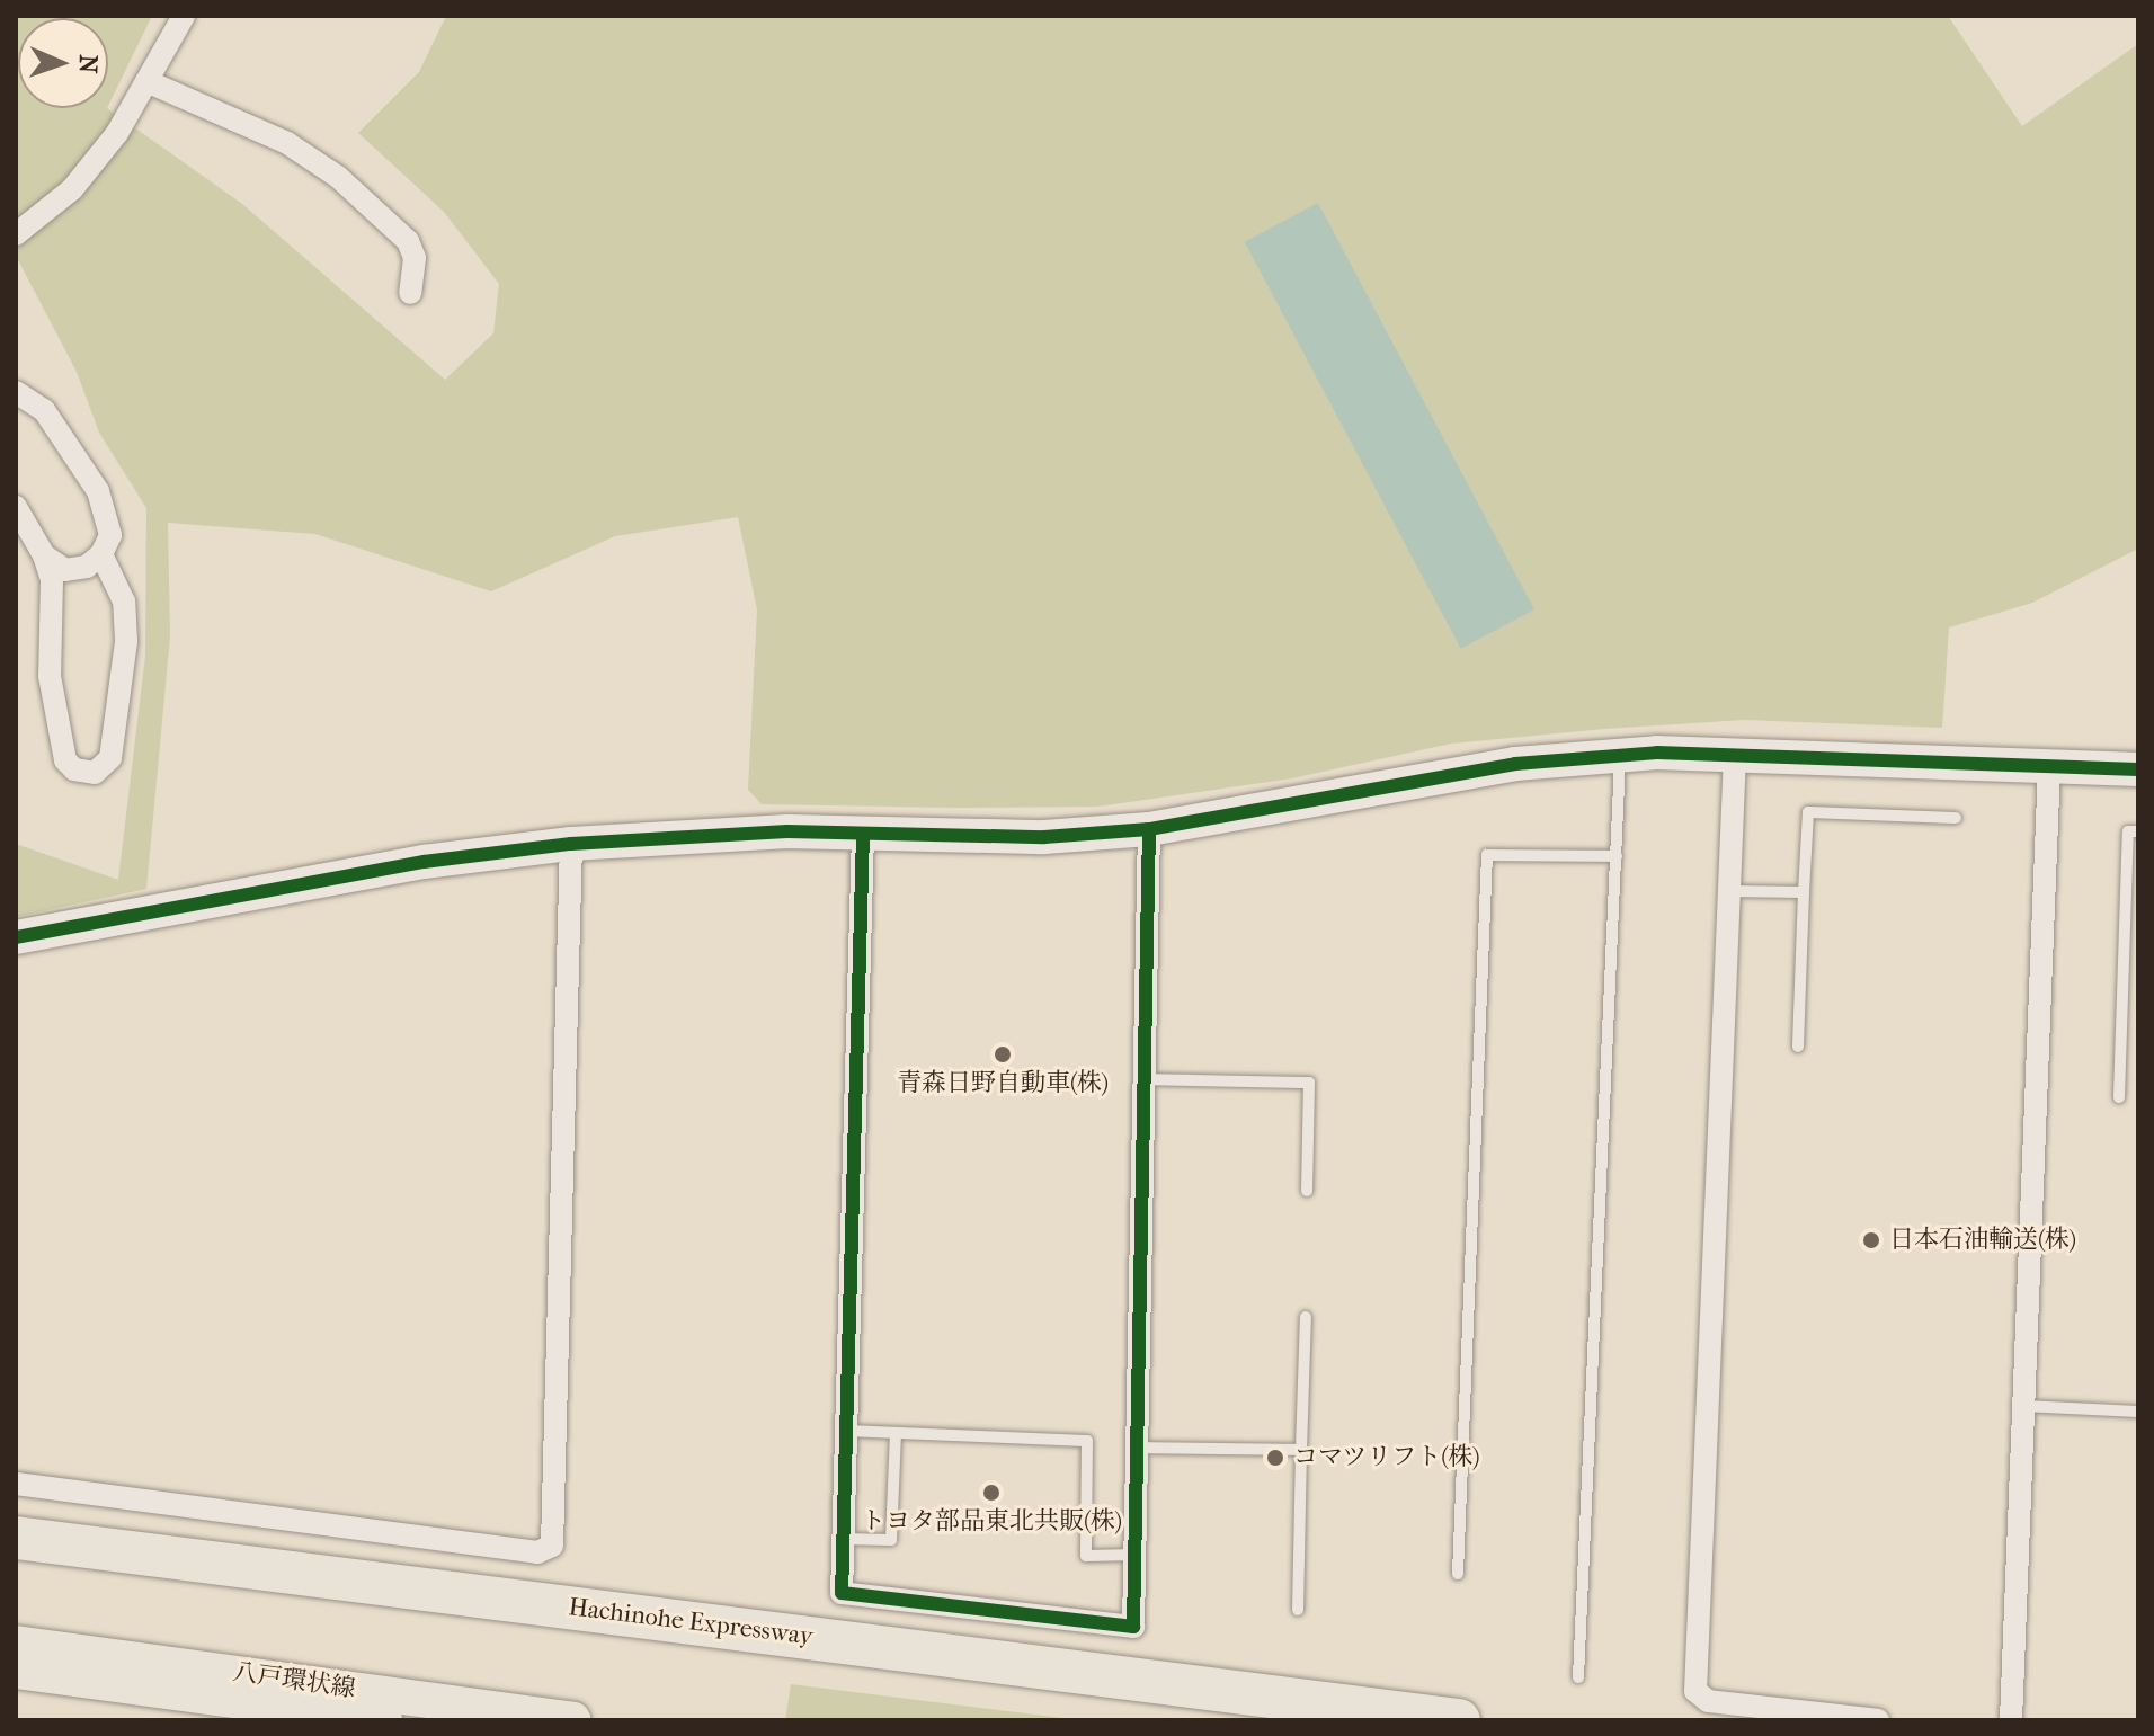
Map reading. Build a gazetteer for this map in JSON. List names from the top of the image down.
{
  "streets": {
    "highway": ["Hachinohe Expressway"],
    "main road": ["八戸環状線"]
  },
  "places": [
    "青森日野自動車(株)",
    "日本石油輸送(株)",
    "コマツリフト(株)",
    "トヨタ部品東北共販(株)"
  ],
  "north": "right"
}
